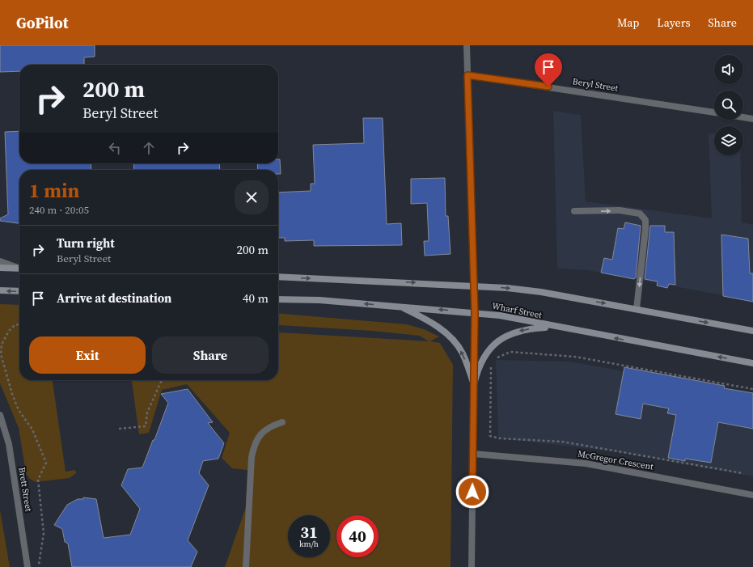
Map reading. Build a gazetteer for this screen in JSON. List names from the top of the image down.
{
  "streets": {
    "main road": ["Wharf Street"],
    "street": ["Beryl Street", "McGregor Crescent", "Brett Street"]
  },
  "page": {
    "header": "GoPilot",
    "nav": ["Map", "Layers", "Share"],
    "turn": ["200 m", "Beryl Street"],
    "heading": ["1 min", "240 m · 20:05"],
    "list": [
      {
        "name": "Turn right",
        "note": "Beryl Street",
        "value": "200 m"
      },
      {
        "name": "Arrive at destination",
        "value": "40 m"
      }
    ],
    "buttons": ["Exit", "Share"],
    "speed": "31 km/h",
    "limit": "40"
  }
}
